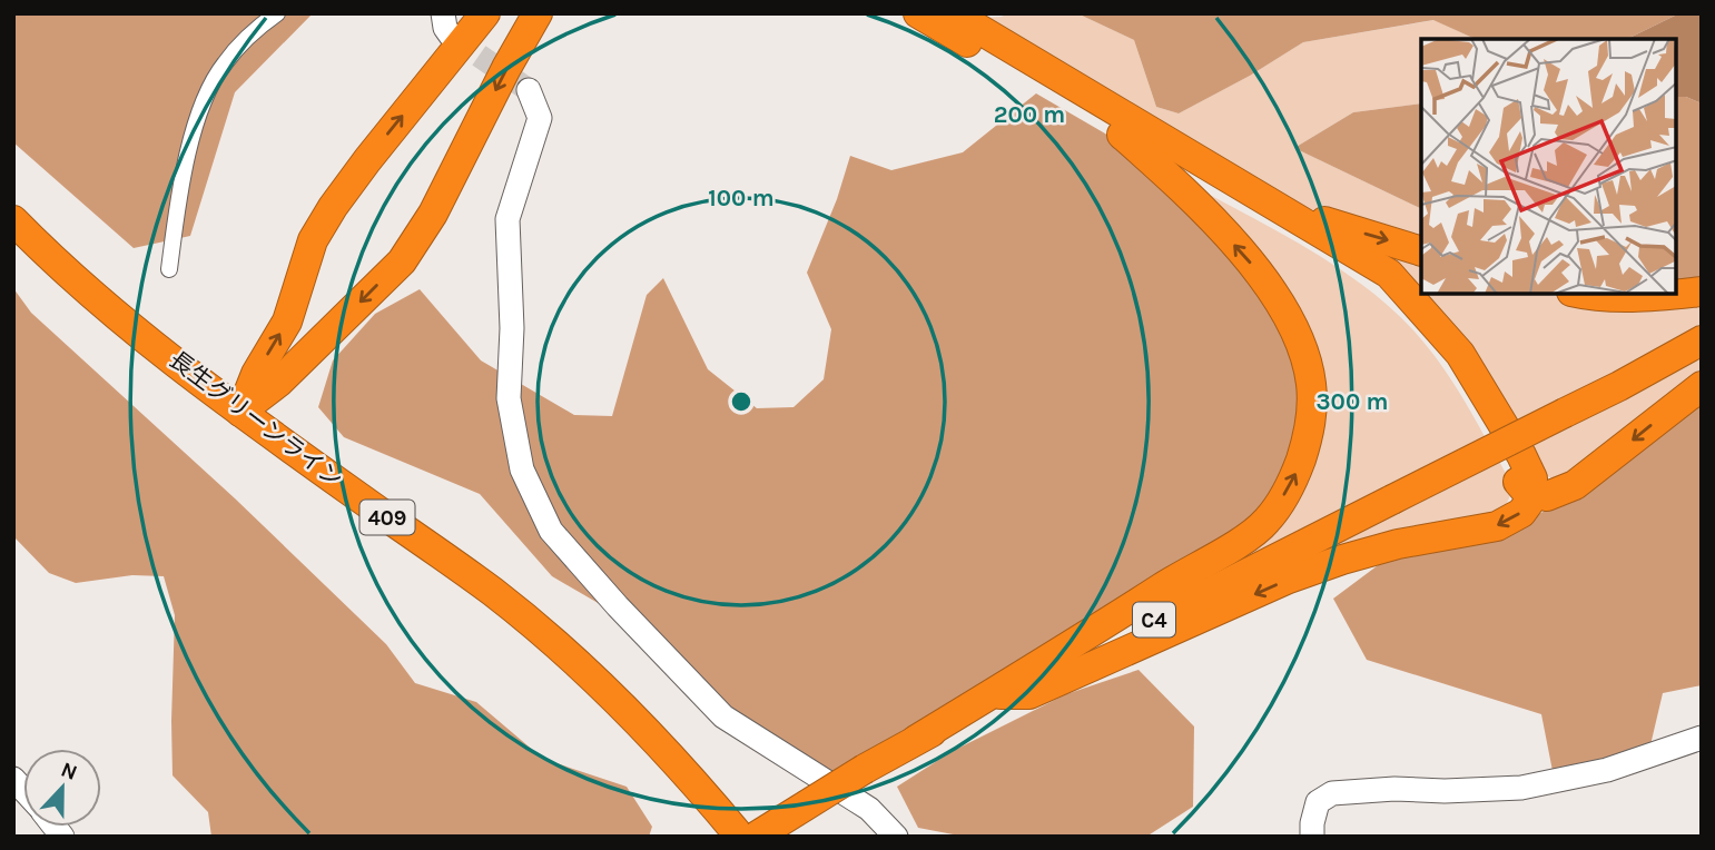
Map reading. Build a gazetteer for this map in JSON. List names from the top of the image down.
{
  "streets": {
    "highway": ["長生グリーンライン", "409", "C4"]
  },
  "north": "top",
  "rings": ["200 m", "100 m", "300 m"]
}
